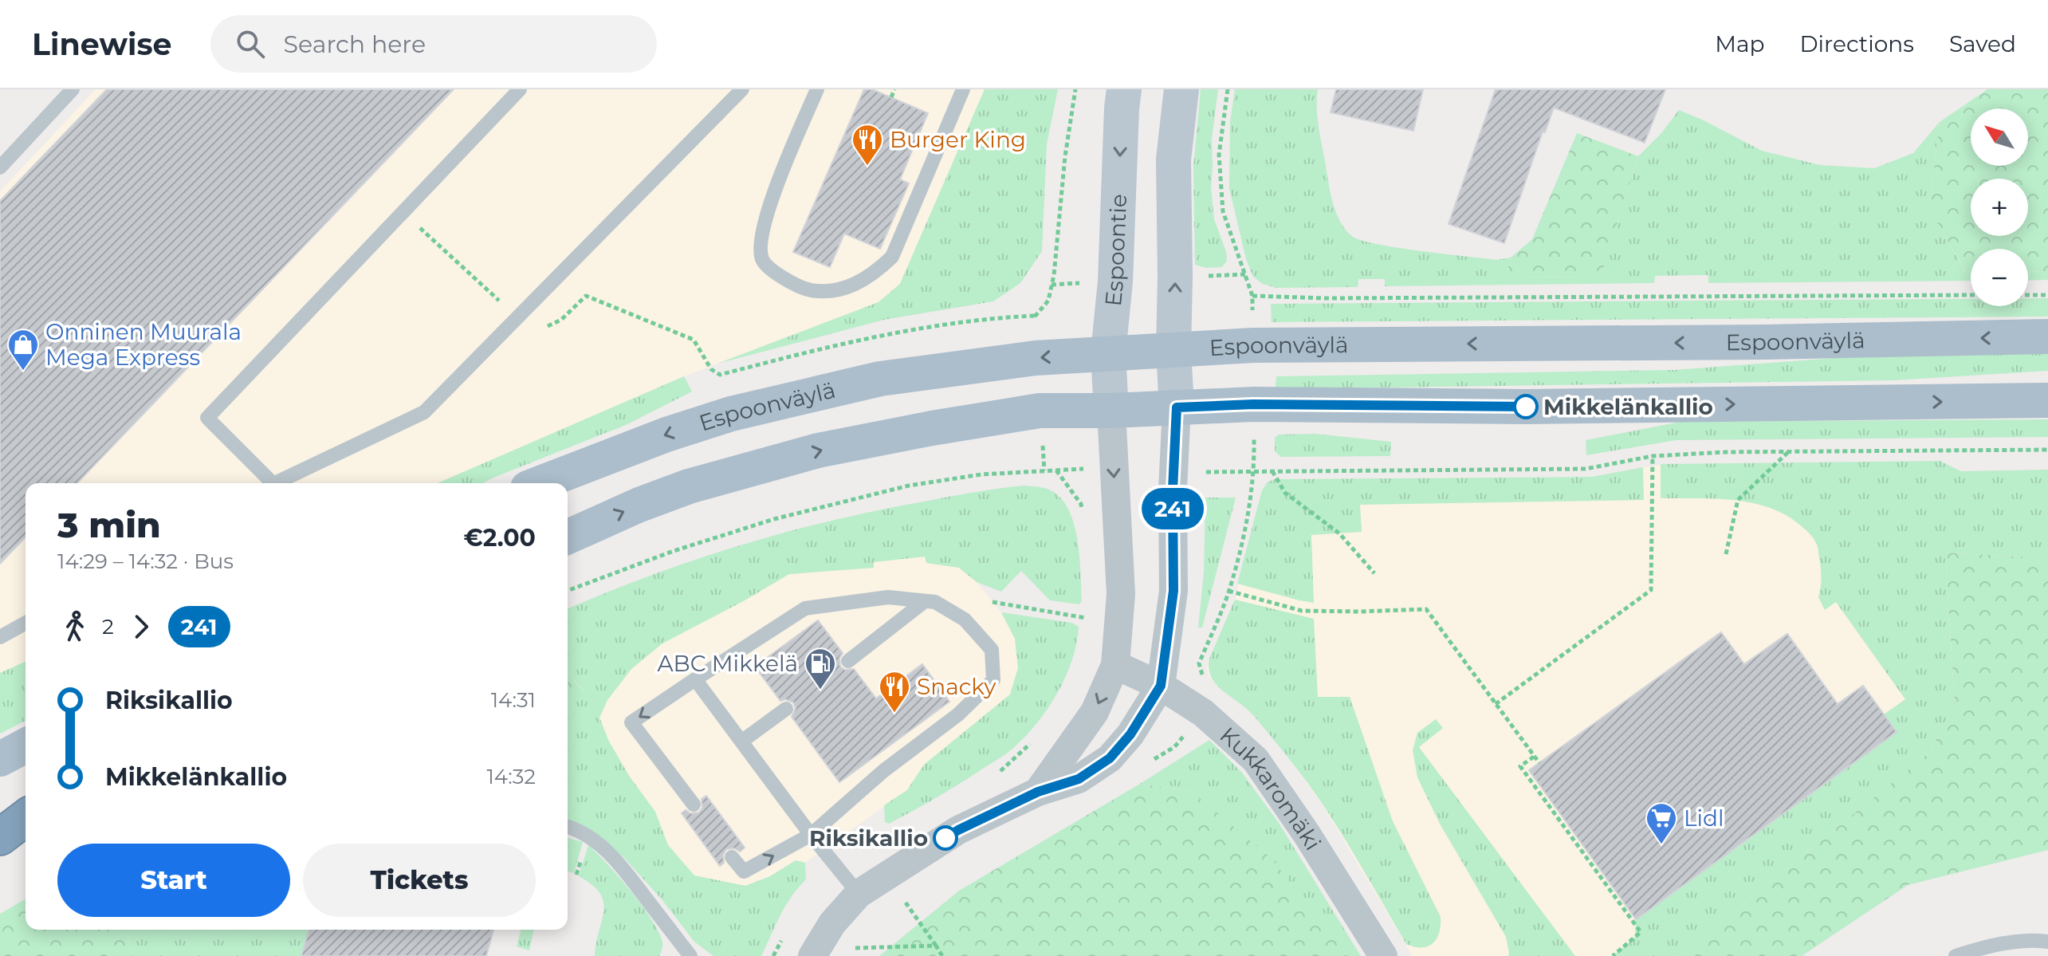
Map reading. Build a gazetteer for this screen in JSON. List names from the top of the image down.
{
  "streets": {
    "main road": ["Espoontie", "Espoonväylä"],
    "street": ["Kukkaromäki"]
  },
  "crossings": [
    ["Espoontie", "Espoonväylä"]
  ],
  "places": {
    "restaurant": ["Burger King", "Snacky"],
    "shop": ["Onninen Muurala Mega Express"],
    "other": ["Mikkelänkallio", "Riksikallio"],
    "fuel station": ["ABC Mikkelä"],
    "supermarket": ["Lidl"]
  },
  "lines": ["bus line 241"],
  "north": "top left",
  "page": {
    "header": "Linewise",
    "search": "Search here",
    "nav": ["Map", "Directions", "Saved"],
    "on_map": "241",
    "map_buttons": ["+", "−"],
    "heading": ["3 min", "14:29 – 14:32 · Bus", "€2.00"],
    "legs": ["2", "241"],
    "list": [
      {
        "name": "Riksikallio",
        "value": "14:31"
      },
      {
        "name": "Mikkelänkallio",
        "value": "14:32"
      }
    ],
    "buttons": ["Start", "Tickets"]
  }
}
